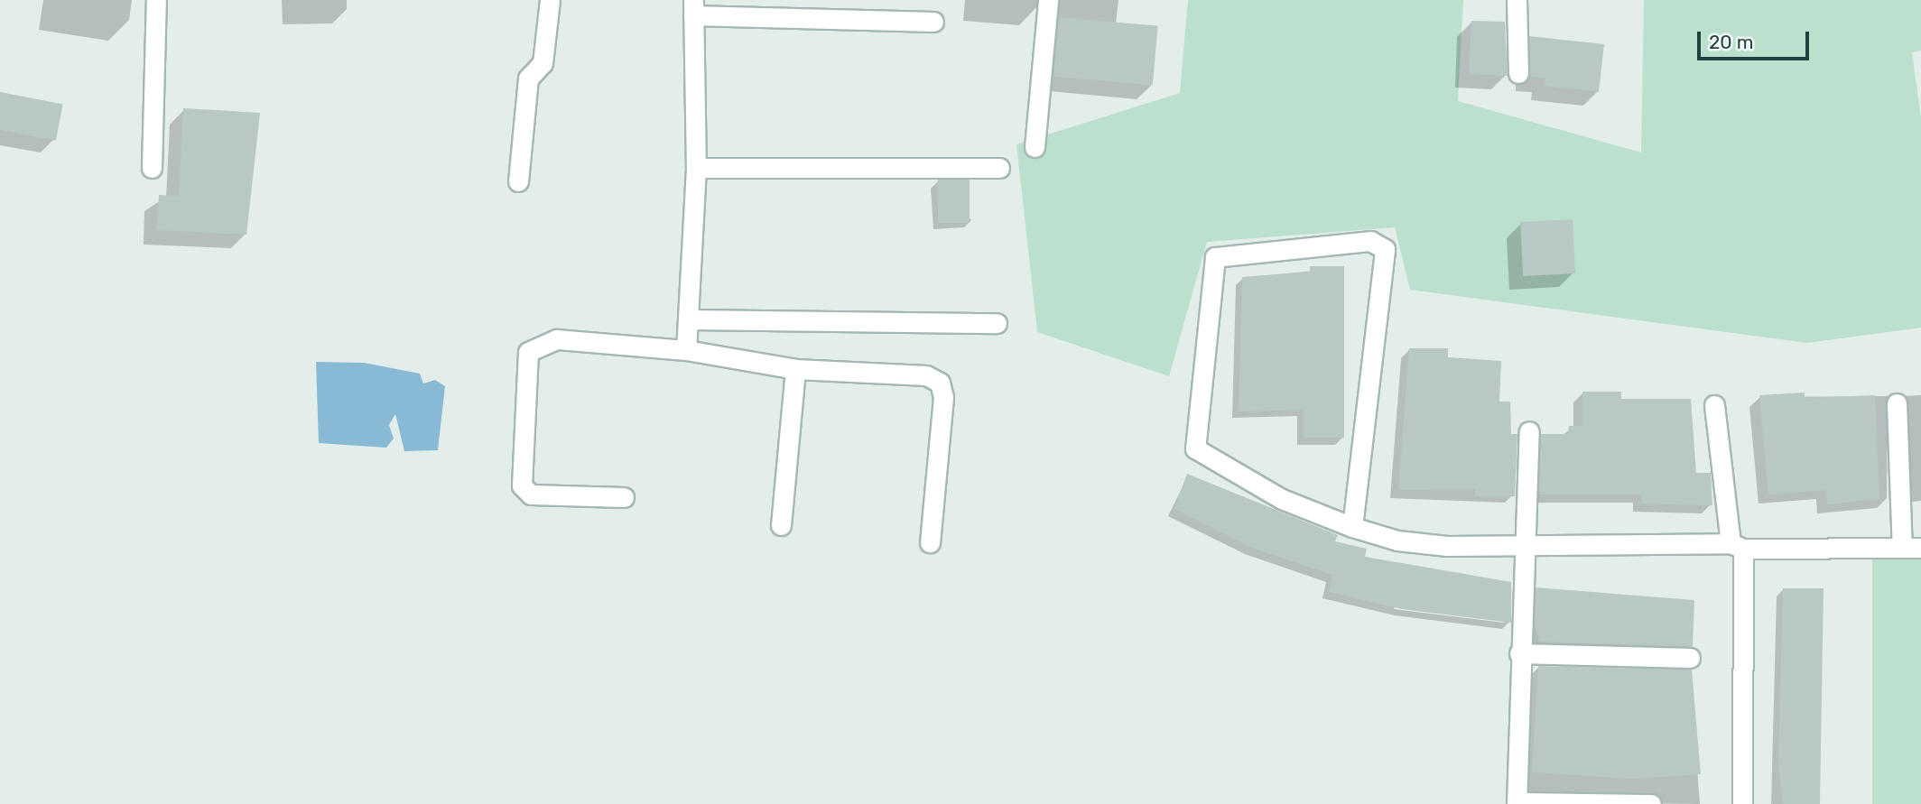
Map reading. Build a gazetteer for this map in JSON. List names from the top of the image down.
{
  "scale_bar": "20 m"
}
